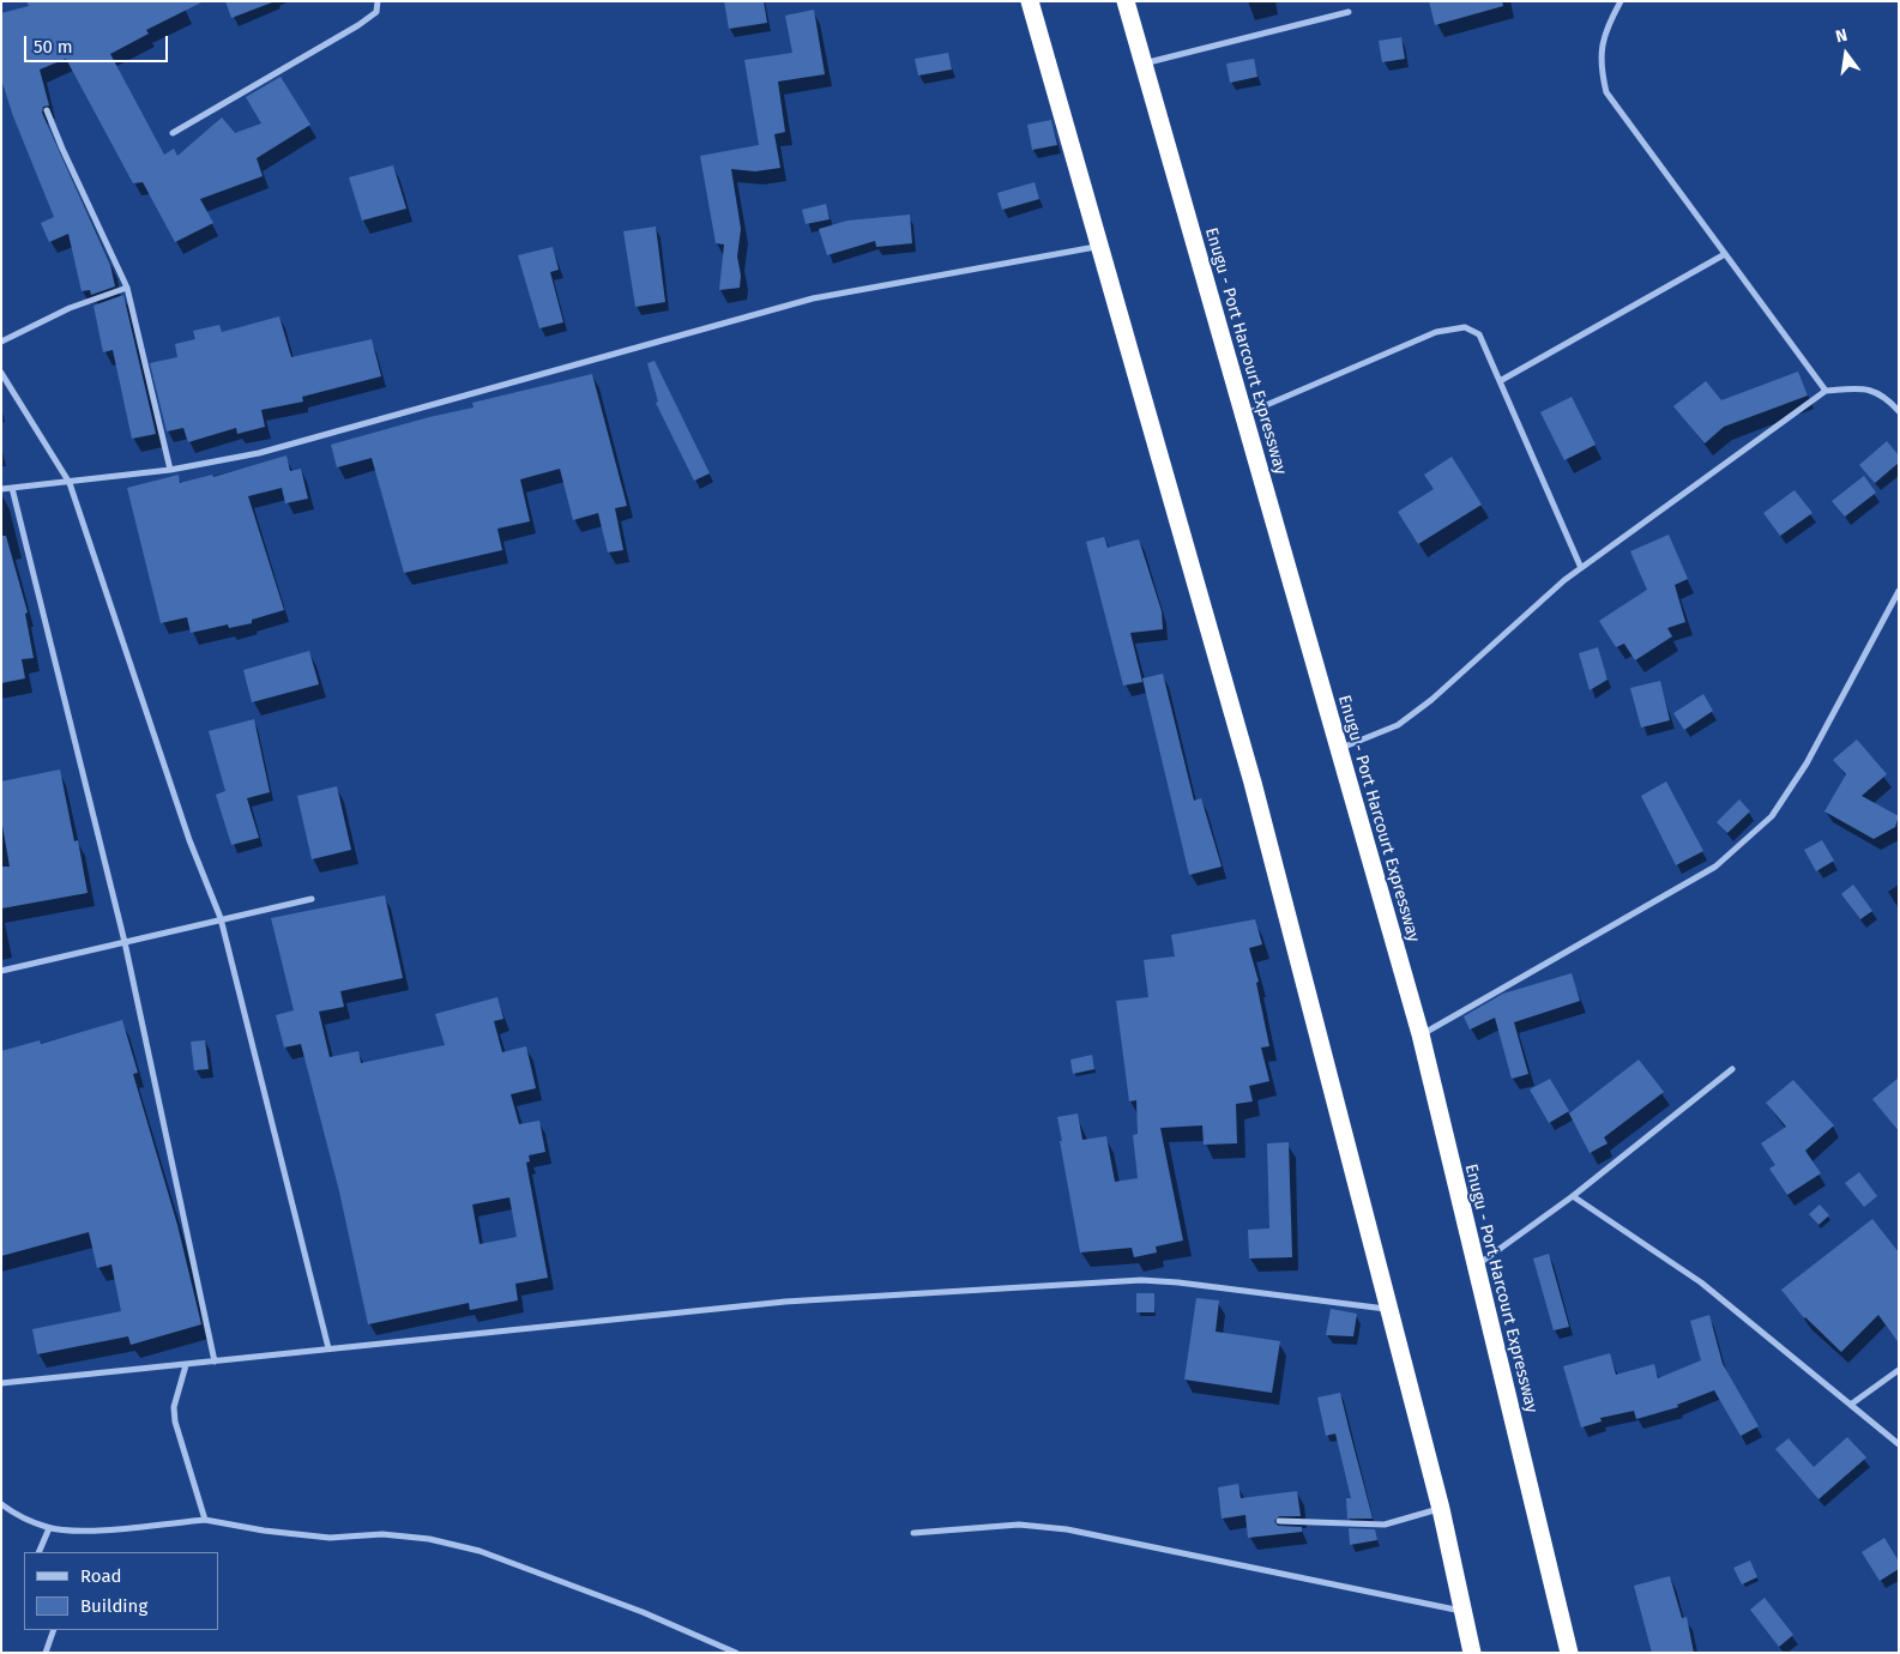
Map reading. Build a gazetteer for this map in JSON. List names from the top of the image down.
{
  "streets": {
    "highway": ["Enugu - Port Harcourt Expressway"]
  },
  "legend": ["Road", "Building"],
  "scale_bar": "50 m",
  "north": "top"
}
